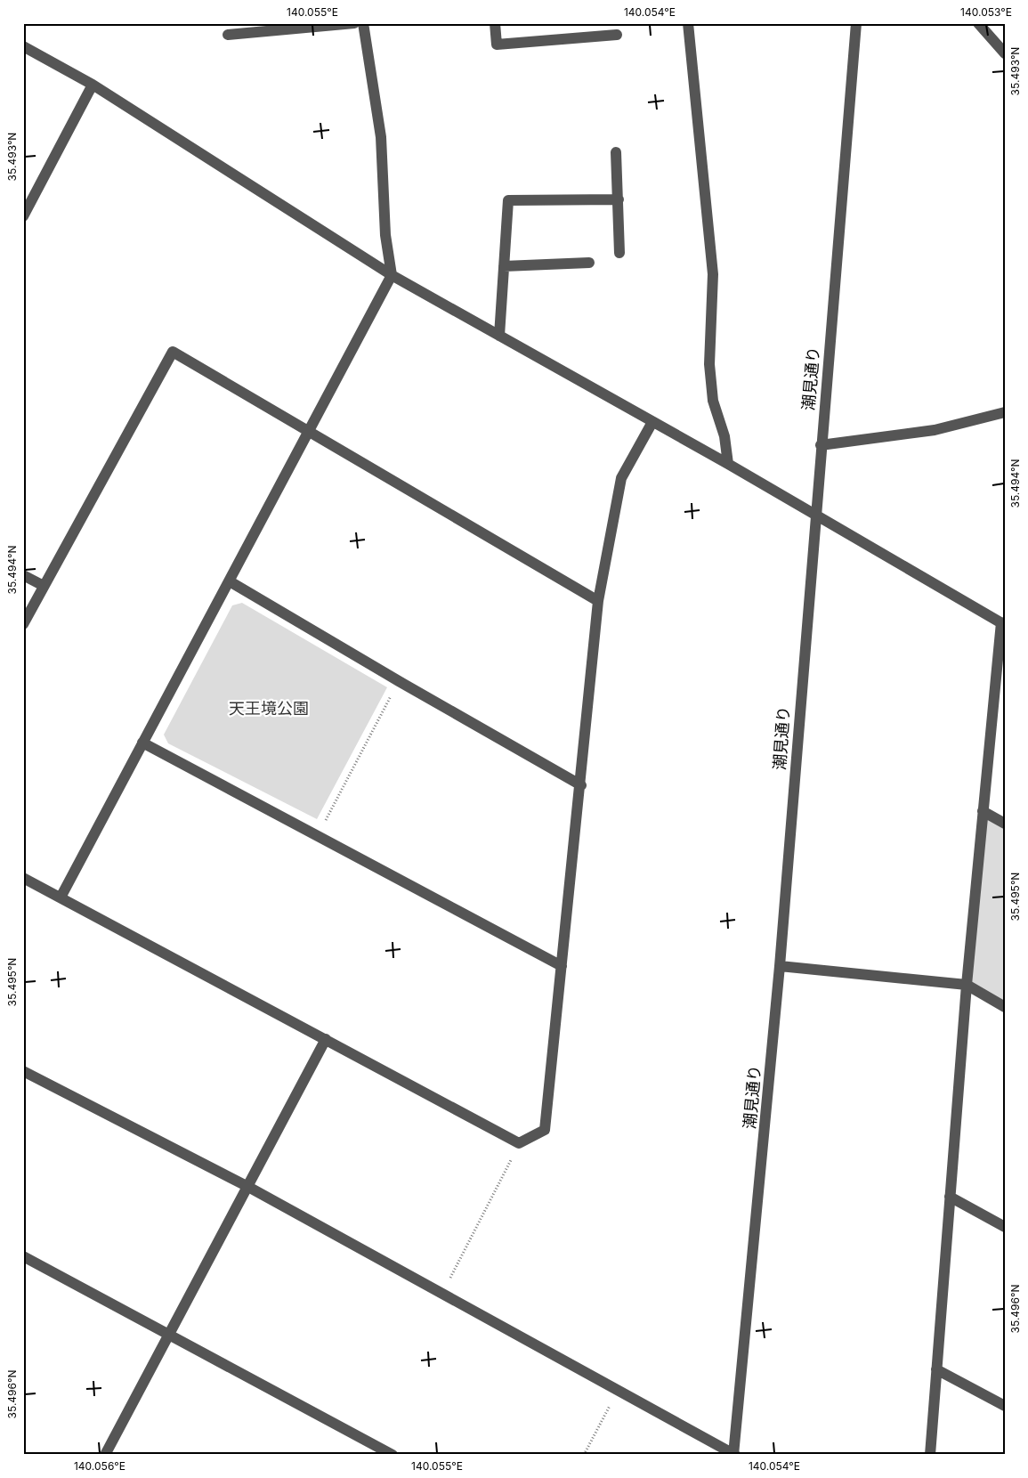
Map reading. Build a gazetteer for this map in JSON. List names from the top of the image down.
{
  "streets": {
    "street": ["潮見通り"]
  },
  "parks": ["天王境公園"],
  "coordinates": [
    "140.055°E",
    "140.054°E",
    "140.053°E",
    "35.493°N",
    "35.494°N",
    "35.495°N",
    "35.496°N",
    "140.056°E"
  ]
}
